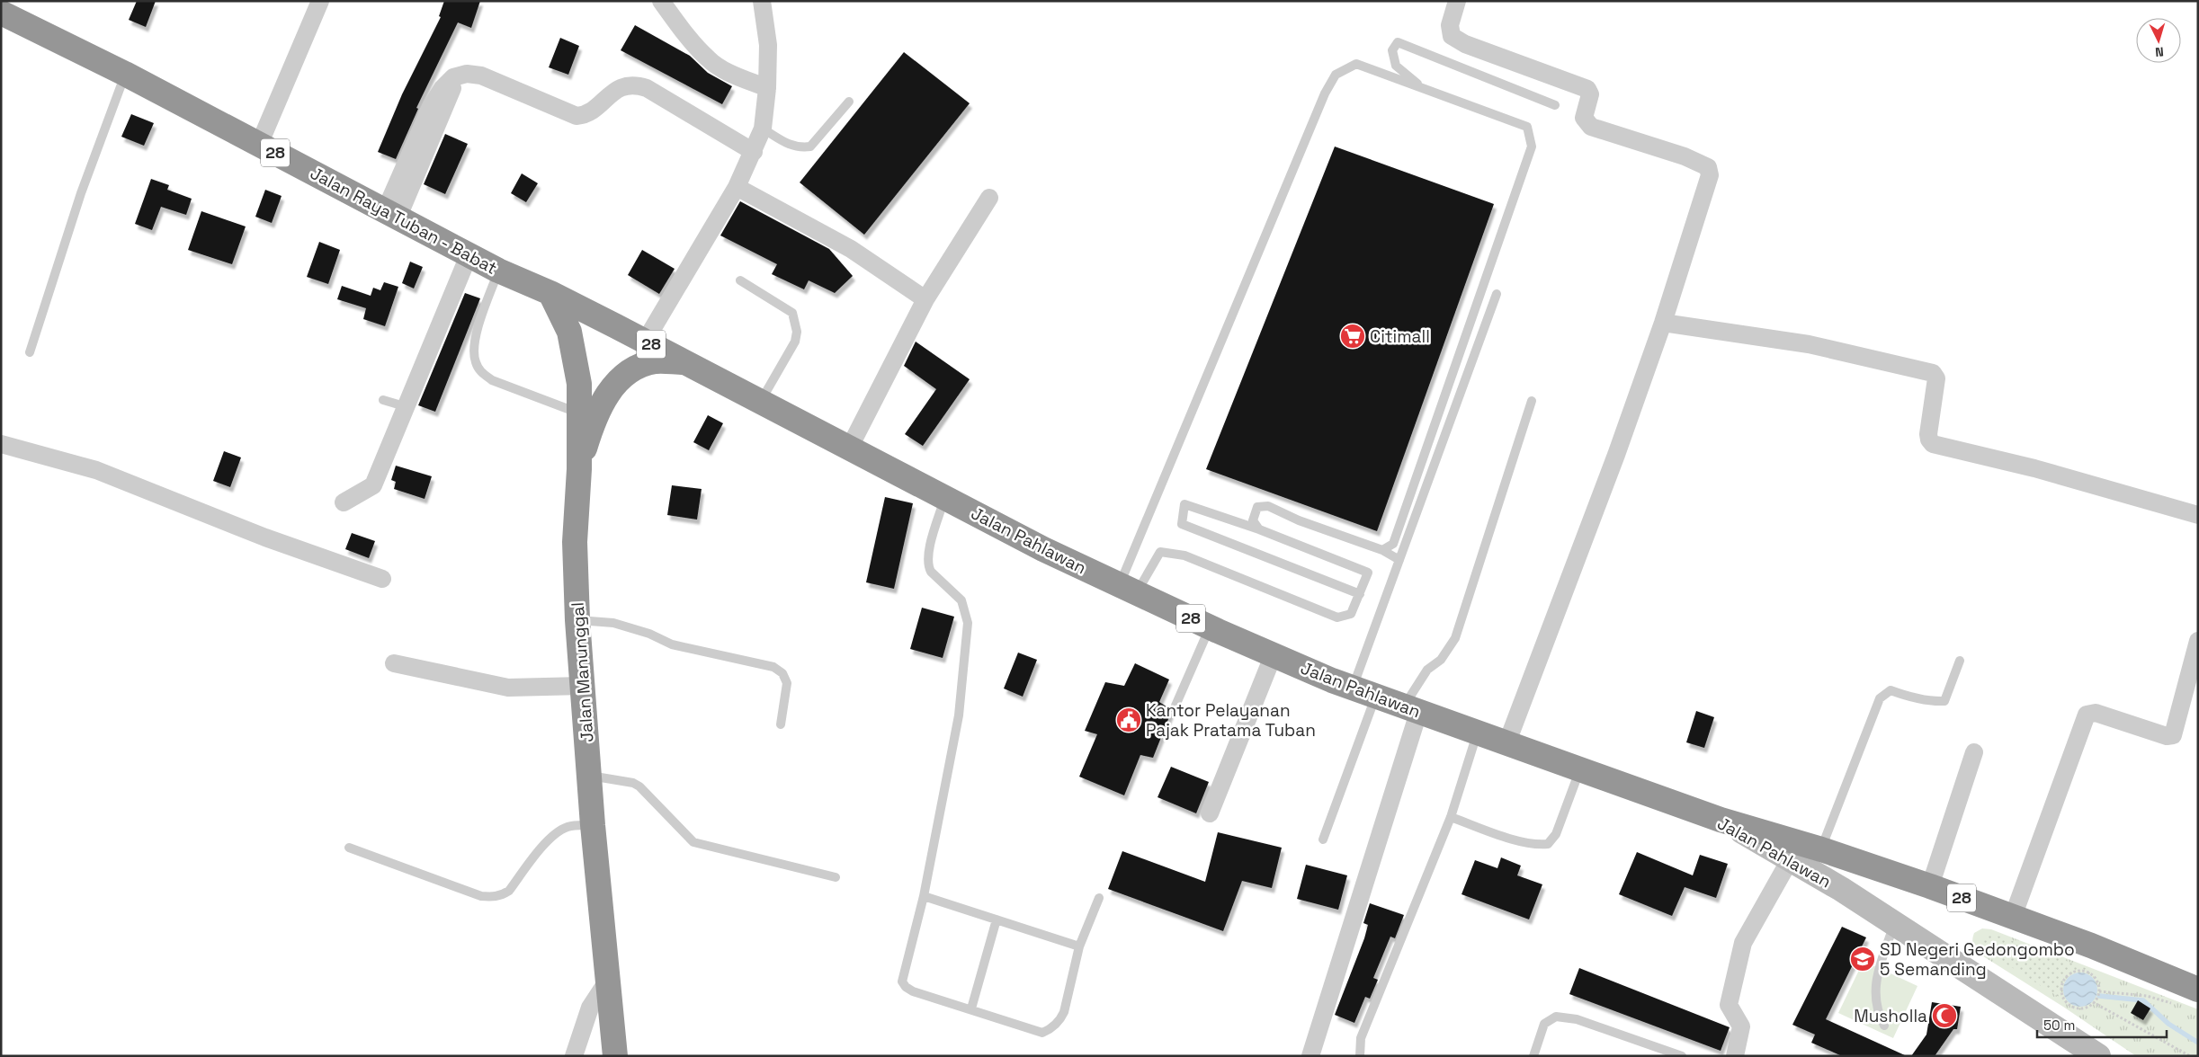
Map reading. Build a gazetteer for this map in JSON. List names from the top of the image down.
{
  "streets": {
    "highway": [
      "28",
      "Jalan Raya Tuban - Babat",
      "Jalan Pahlawan",
      "Jalan Manunggal"
    ]
  },
  "crossings": [
    ["28", "Jalan Pahlawan"],
    ["Jalan Raya Tuban - Babat", "Jalan Pahlawan"],
    ["Jalan Raya Tuban - Babat", "Jalan Manunggal"]
  ],
  "places": {
    "supermarket": ["Citimall"],
    "public building": ["Kantor Pelayanan Pajak Pratama Tuban"],
    "school or university": ["SD Negeri Gedongombo 5 Semanding"],
    "mosque": ["Musholla"]
  },
  "scale_bar": "50 m",
  "north": "bottom"
}
